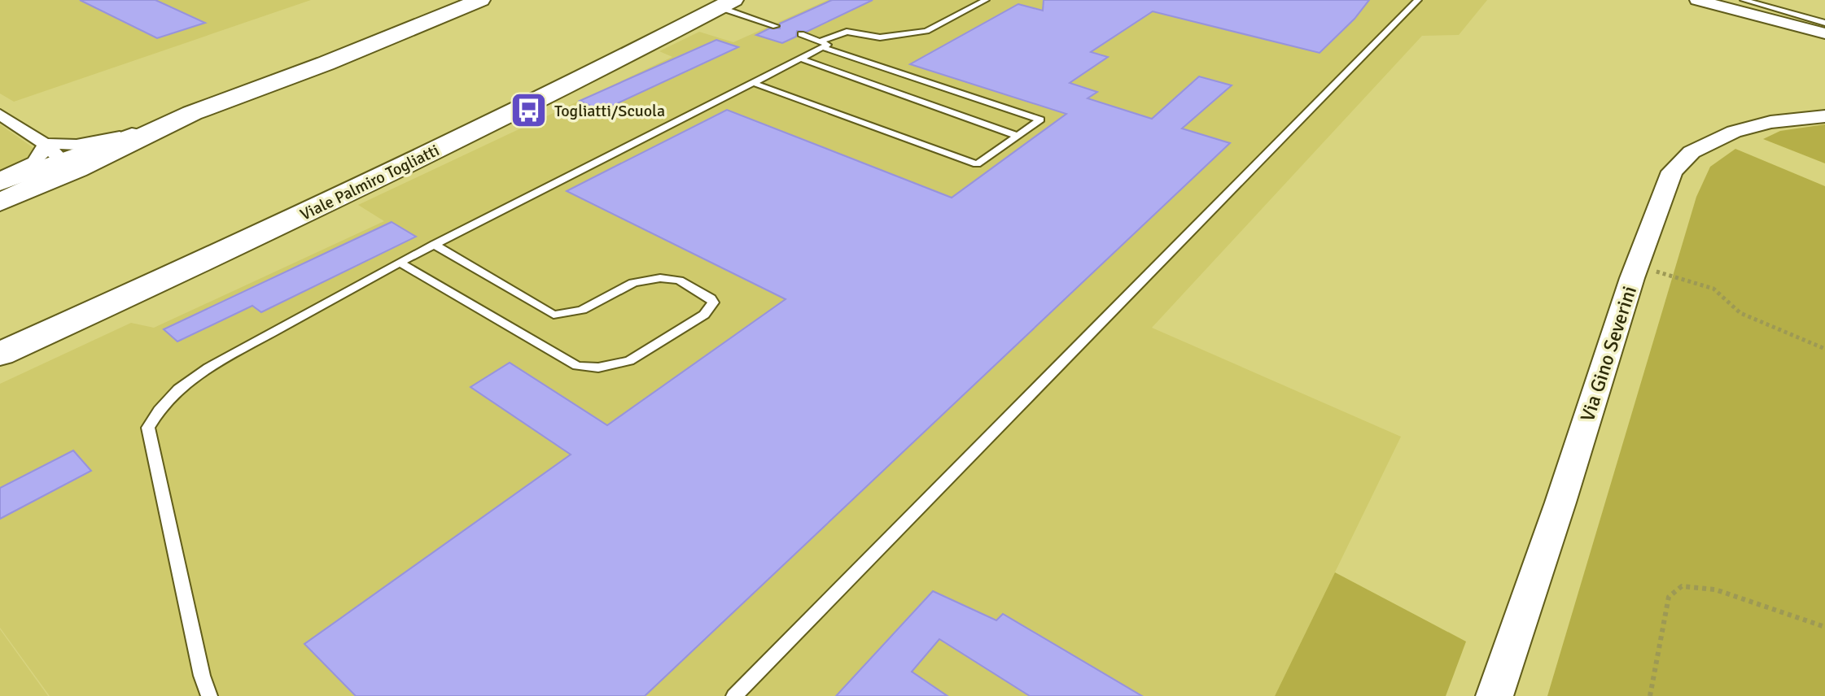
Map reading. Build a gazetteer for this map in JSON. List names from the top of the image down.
{
  "streets": {
    "main road": ["Viale Palmiro Togliatti"],
    "street": ["Via Gino Severini"]
  },
  "places": {
    "bus stop": ["Togliatti/Scuola"]
  }
}
